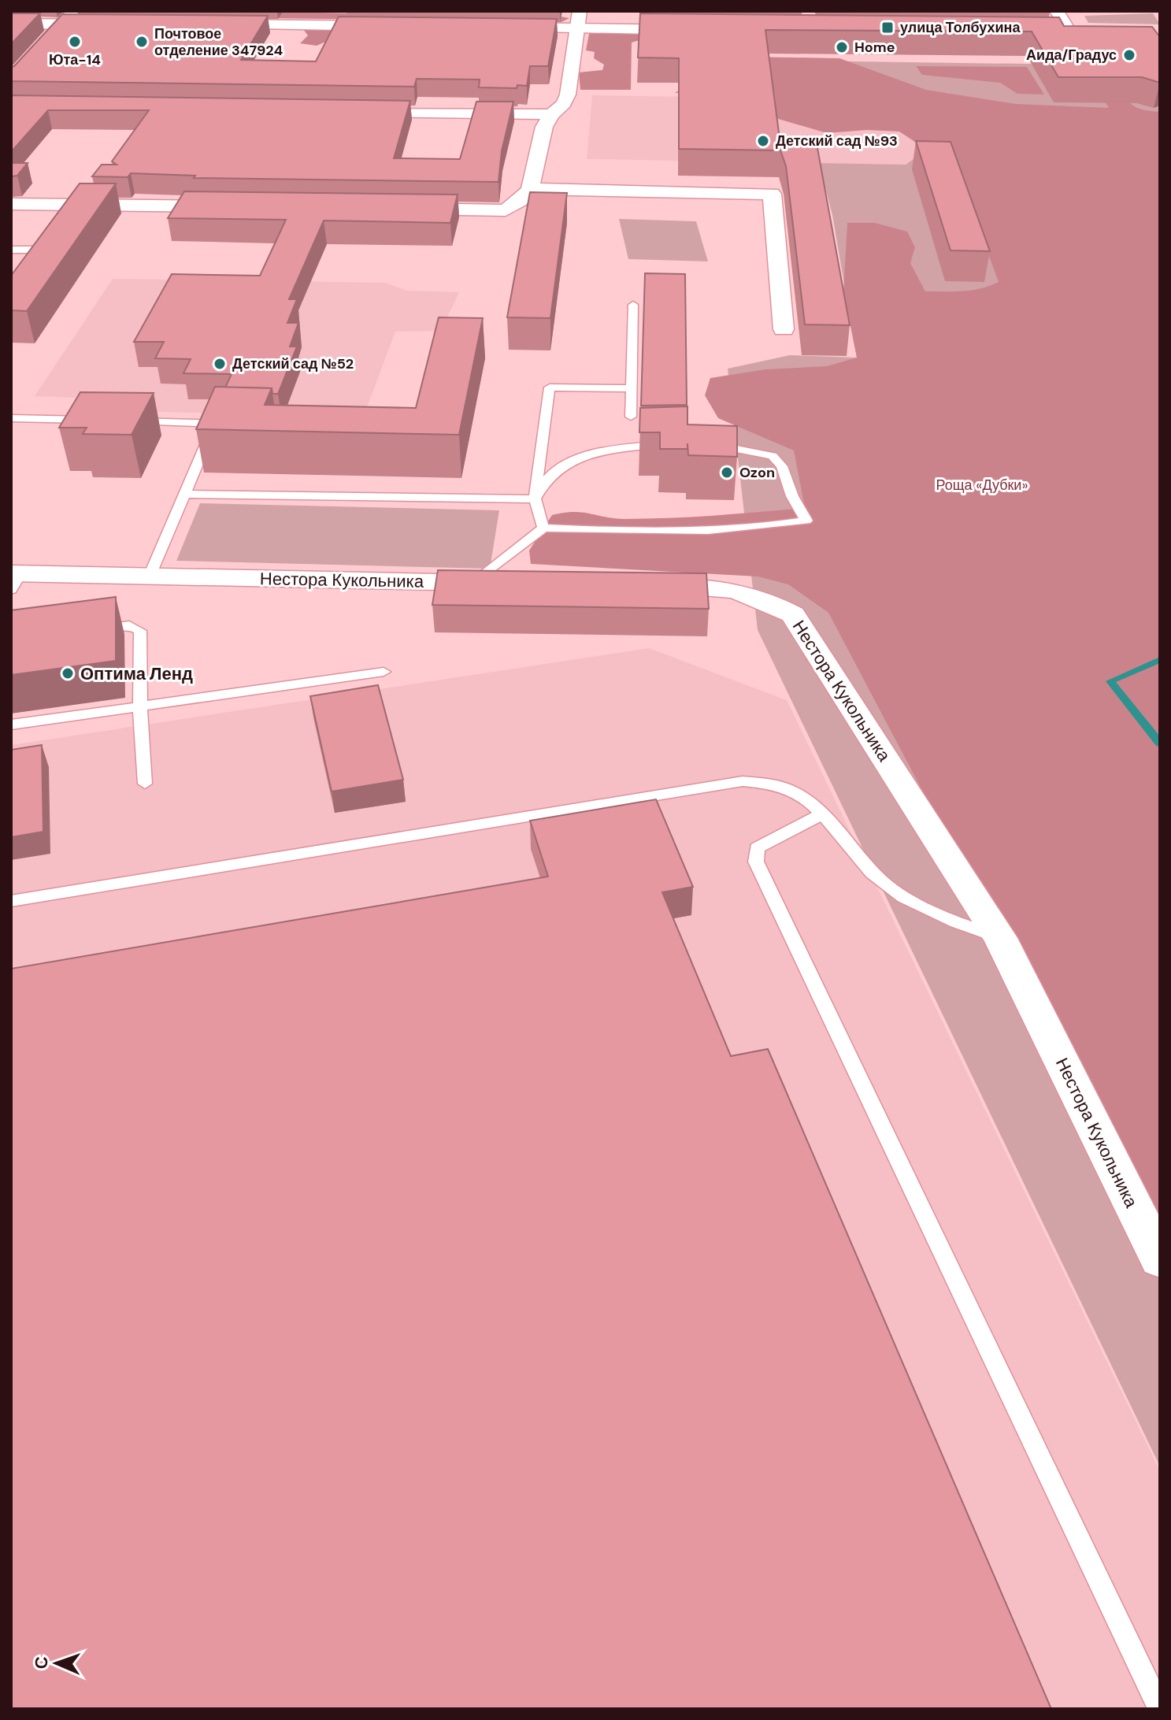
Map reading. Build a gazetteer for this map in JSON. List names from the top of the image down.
{
  "streets": {
    "street": ["Нестора Кукольника"]
  },
  "parks": ["Роща «Дубки»"],
  "places": {
    "transit": ["улица Толбухина"],
    "other": [
      "Юта-14",
      "Почтовое отделение 347924",
      "Home",
      "Аида/Градус",
      "Детский сад №93",
      "Детский сад №52",
      "Ozon",
      "Оптима Ленд"
    ]
  },
  "north": "left"
}
